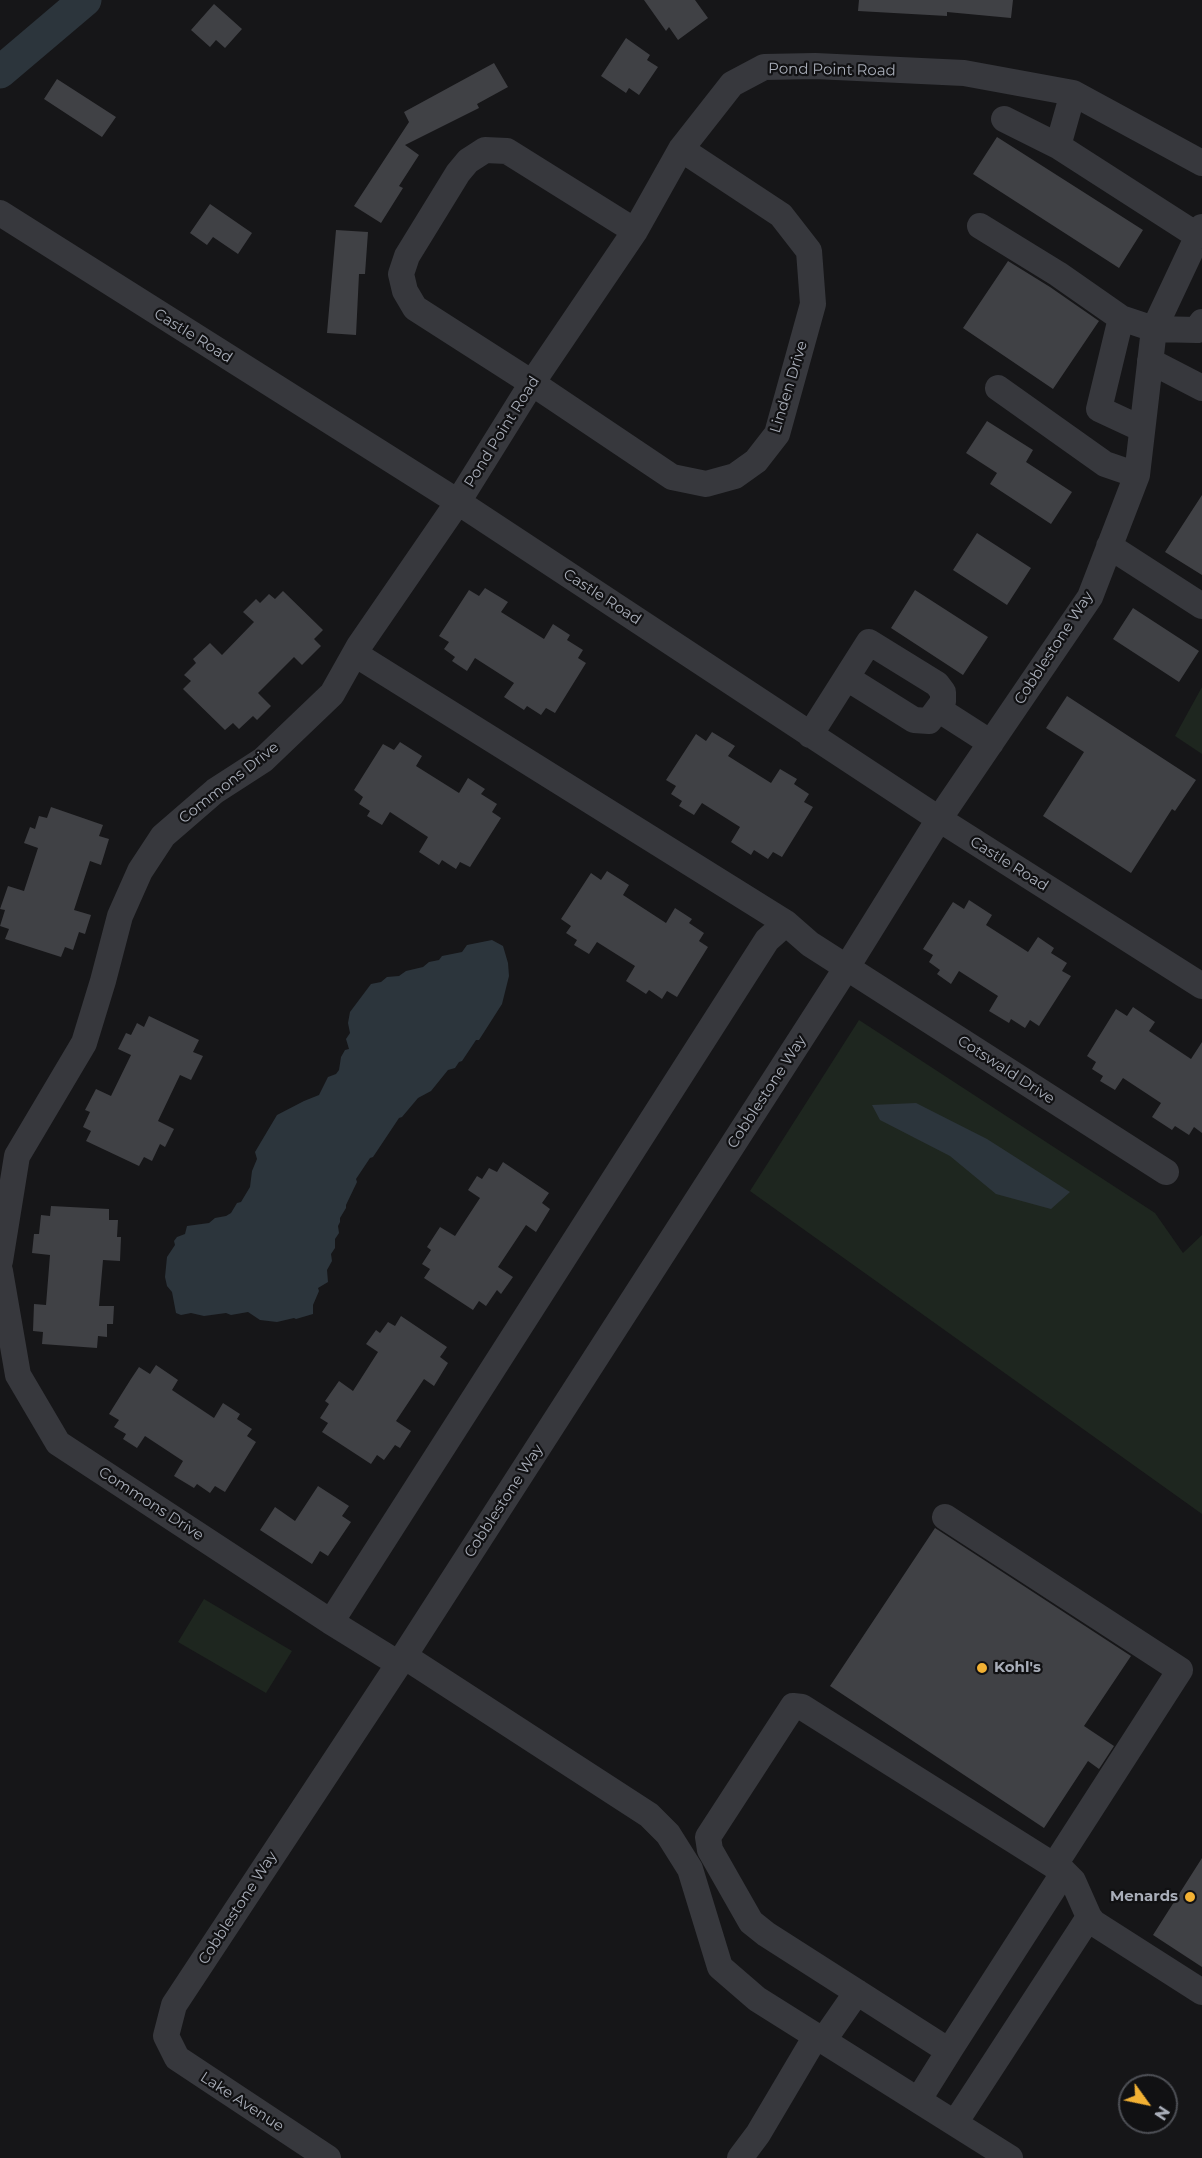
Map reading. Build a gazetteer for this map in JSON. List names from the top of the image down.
{
  "streets": {
    "street": [
      "Pond Point Road",
      "Castle Road",
      "Linden Drive",
      "Cobblestone Way",
      "Commons Drive",
      "Cotswald Drive",
      "Lake Avenue"
    ]
  },
  "crossings": [
    ["Pond Point Road", "Castle Road"],
    ["Pond Point Road", "Linden Drive"],
    ["Pond Point Road", "Commons Drive"],
    ["Castle Road", "Cobblestone Way"],
    ["Castle Road", "Commons Drive"],
    ["Cobblestone Way", "Commons Drive"],
    ["Cobblestone Way", "Cotswald Drive"],
    ["Cobblestone Way", "Lake Avenue"]
  ],
  "places": ["Kohl's", "Menards"],
  "north": "bottom right"
}
